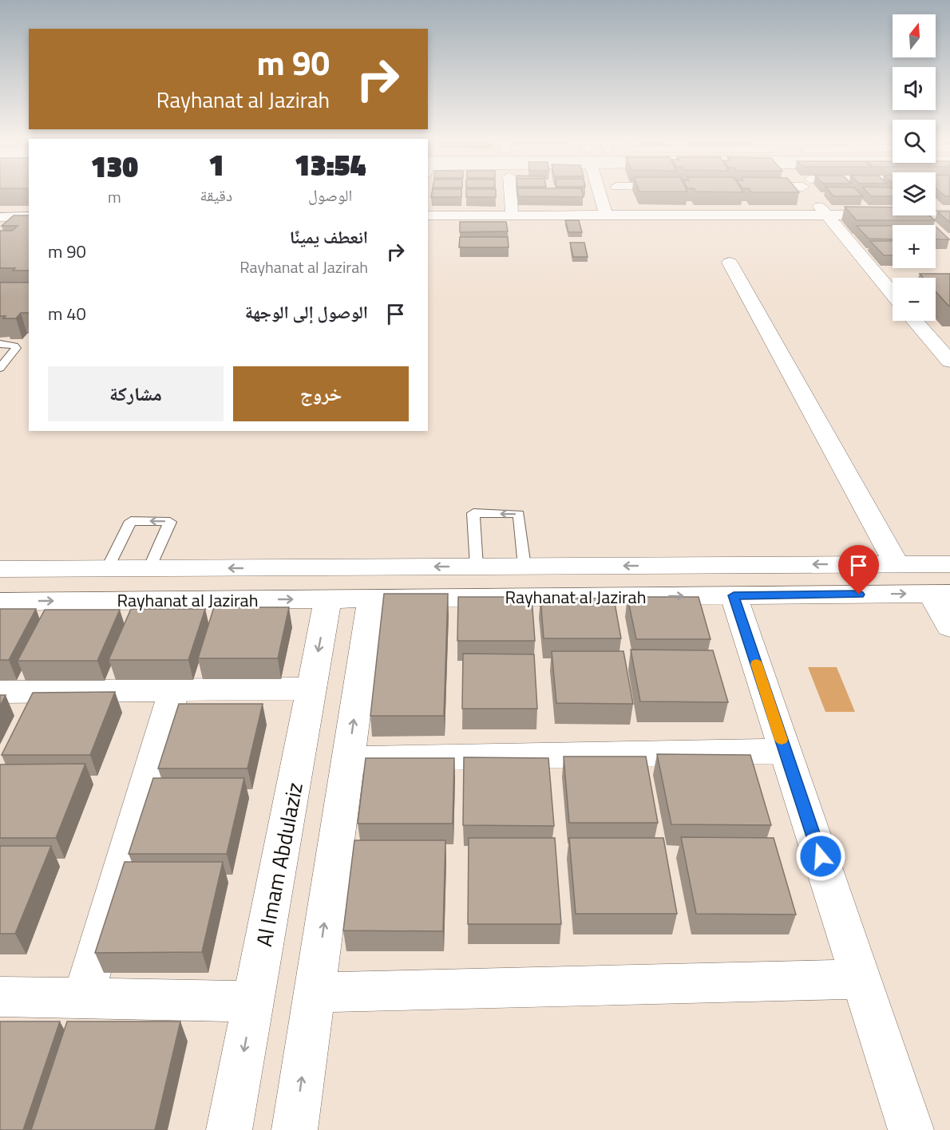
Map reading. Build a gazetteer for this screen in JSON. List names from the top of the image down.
{
  "streets": {
    "street": ["Rayhanat al Jazirah", "Al Imam Abdulaziz"]
  },
  "crossings": [
    ["Rayhanat al Jazirah", "Al Imam Abdulaziz"]
  ],
  "north": "top",
  "page": {
    "map_buttons": ["+", "−"],
    "turn": ["90 m", "Rayhanat al Jazirah"],
    "eta": [
      "13:54",
      "الوصول",
      "1",
      "دقيقة",
      "130",
      "m"
    ],
    "list": [
      {
        "name": "انعطف يمينًا",
        "note": "Rayhanat al Jazirah",
        "value": "90 m"
      },
      {
        "name": "الوصول إلى الوجهة",
        "value": "40 m"
      }
    ],
    "buttons": ["خروج", "مشاركة"]
  }
}
